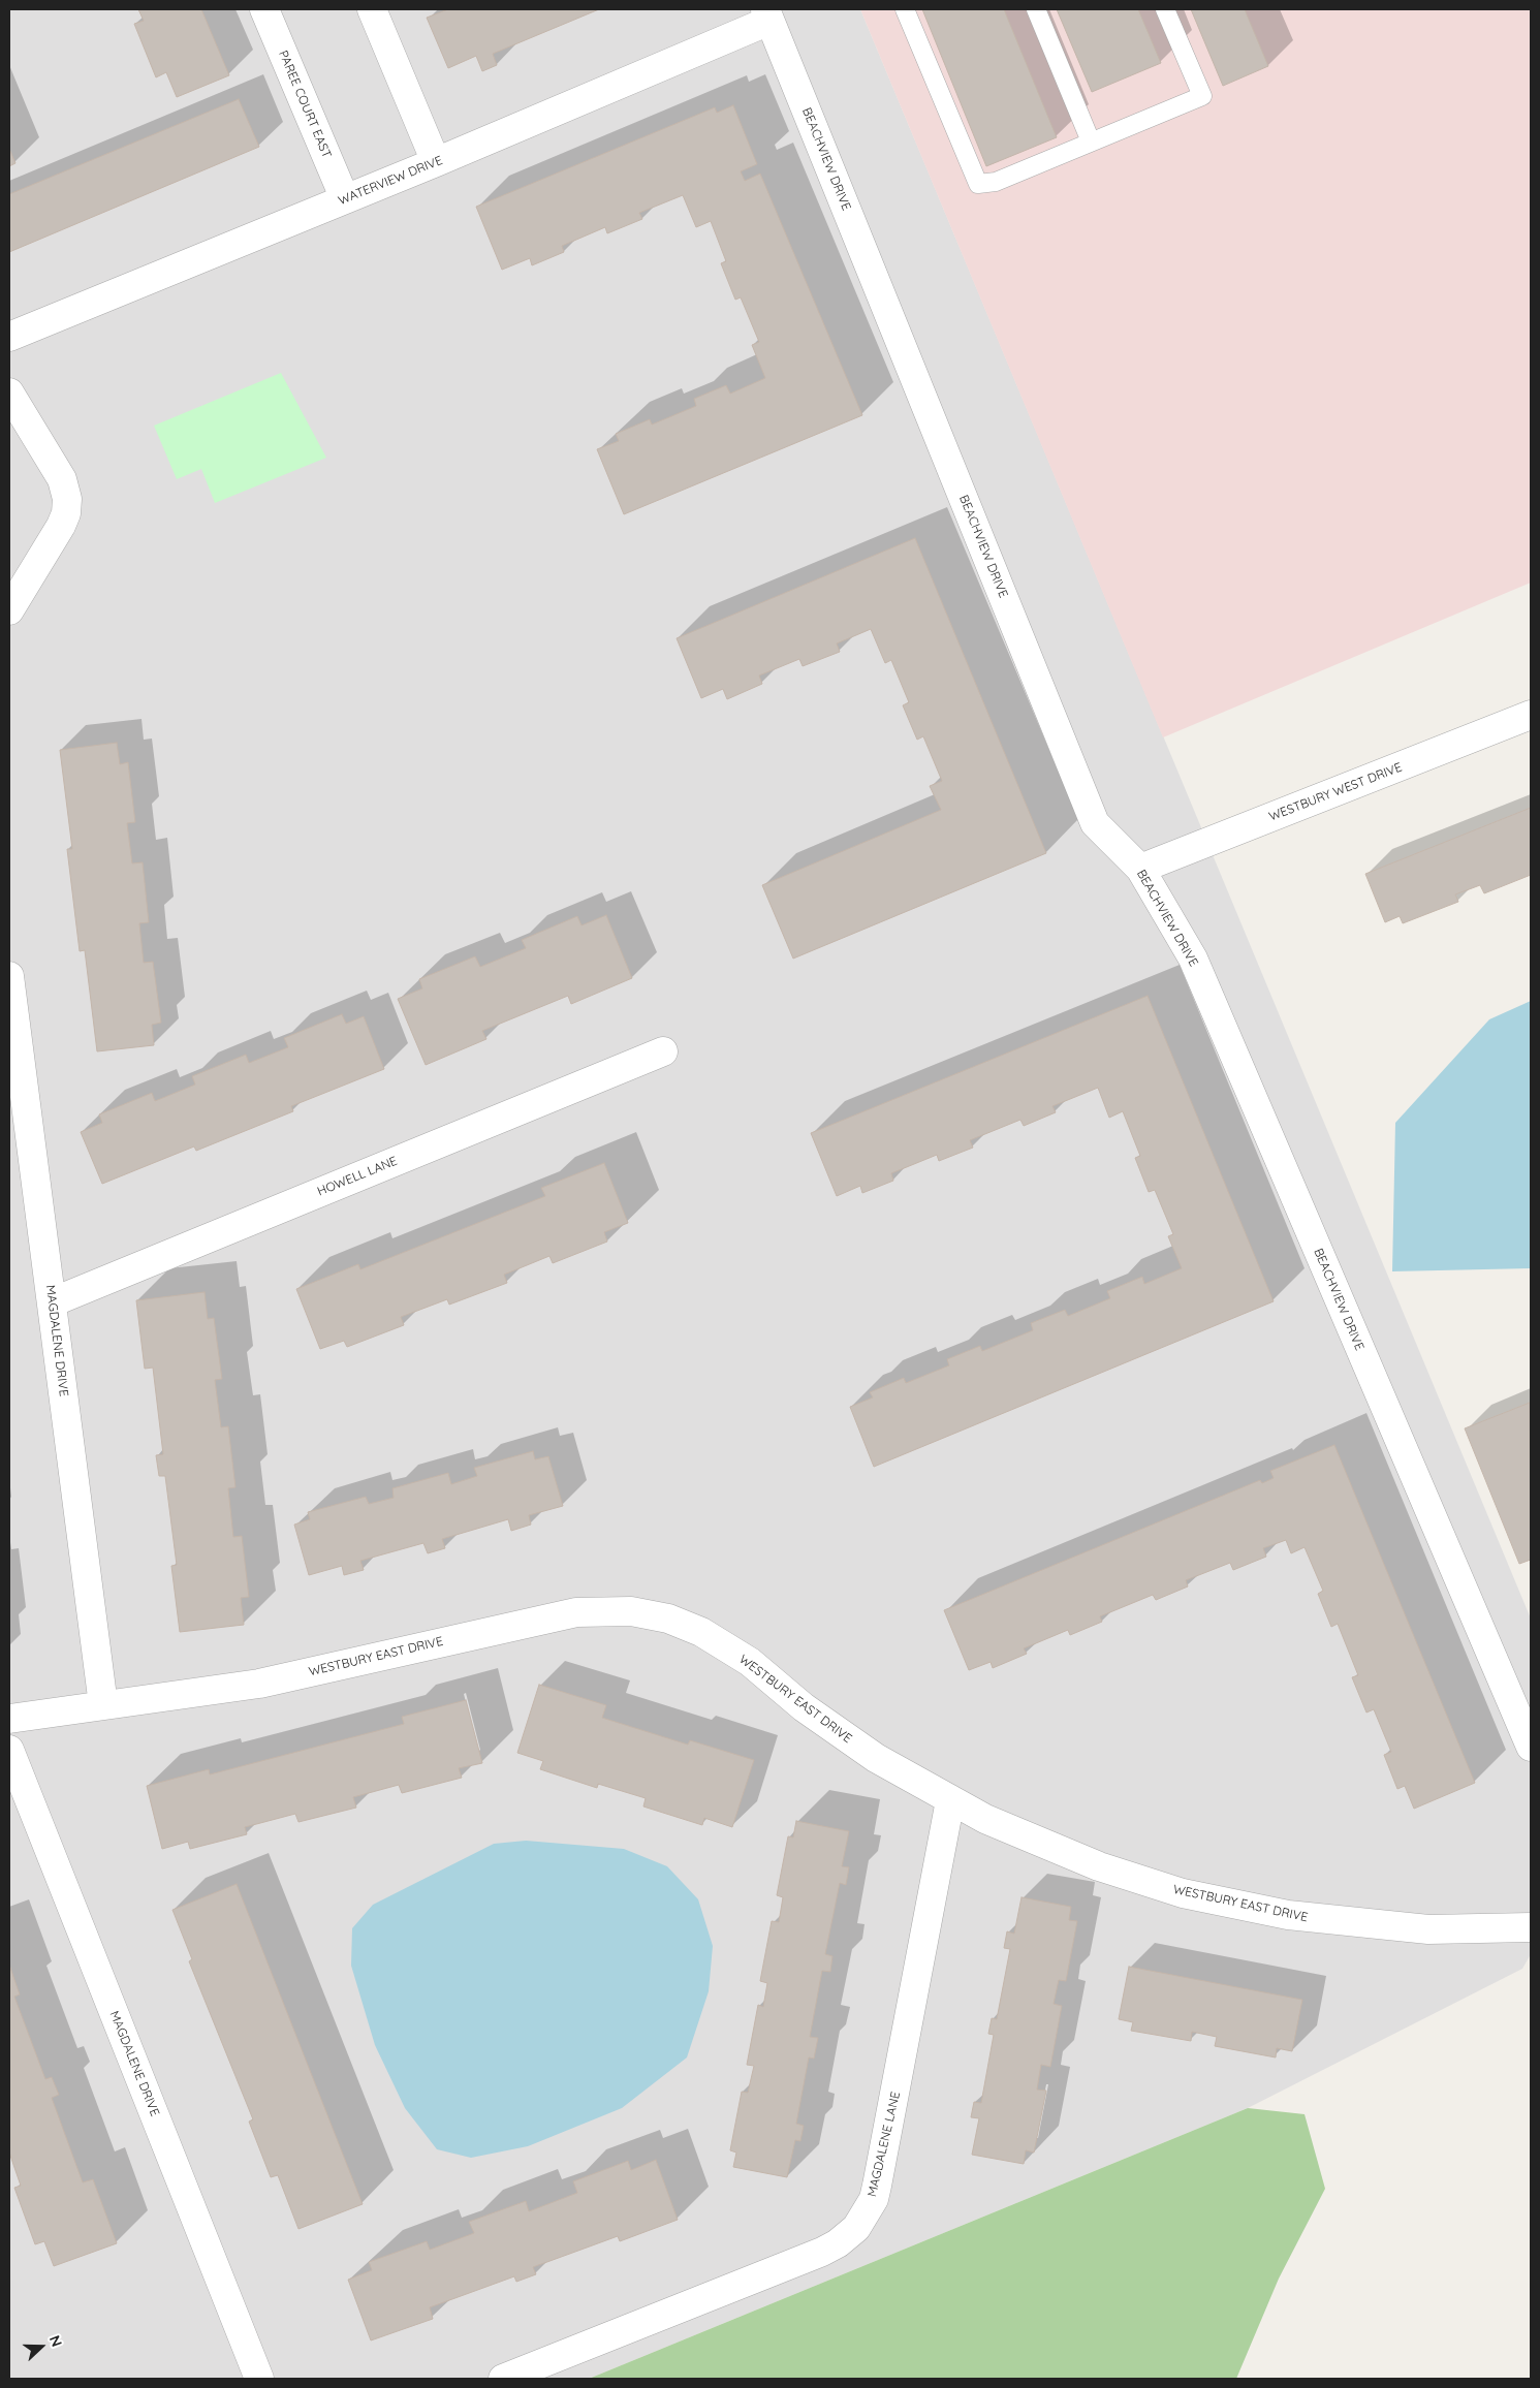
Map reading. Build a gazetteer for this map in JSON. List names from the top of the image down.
{
  "streets": {
    "street": [
      "PAREE COURT EAST",
      "BEACHVIEW DRIVE",
      "WATERVIEW DRIVE",
      "WESTBURY WEST DRIVE",
      "HOWELL LANE",
      "MAGDALENE DRIVE",
      "WESTBURY EAST DRIVE",
      "MAGDALENE LANE"
    ]
  },
  "crossings": [
    ["PAREE COURT EAST", "WATERVIEW DRIVE"],
    ["BEACHVIEW DRIVE", "WATERVIEW DRIVE"],
    ["BEACHVIEW DRIVE", "WESTBURY WEST DRIVE"],
    ["HOWELL LANE", "MAGDALENE DRIVE"],
    ["MAGDALENE DRIVE", "WESTBURY EAST DRIVE"],
    ["WESTBURY EAST DRIVE", "MAGDALENE LANE"]
  ],
  "north": "right"
}
